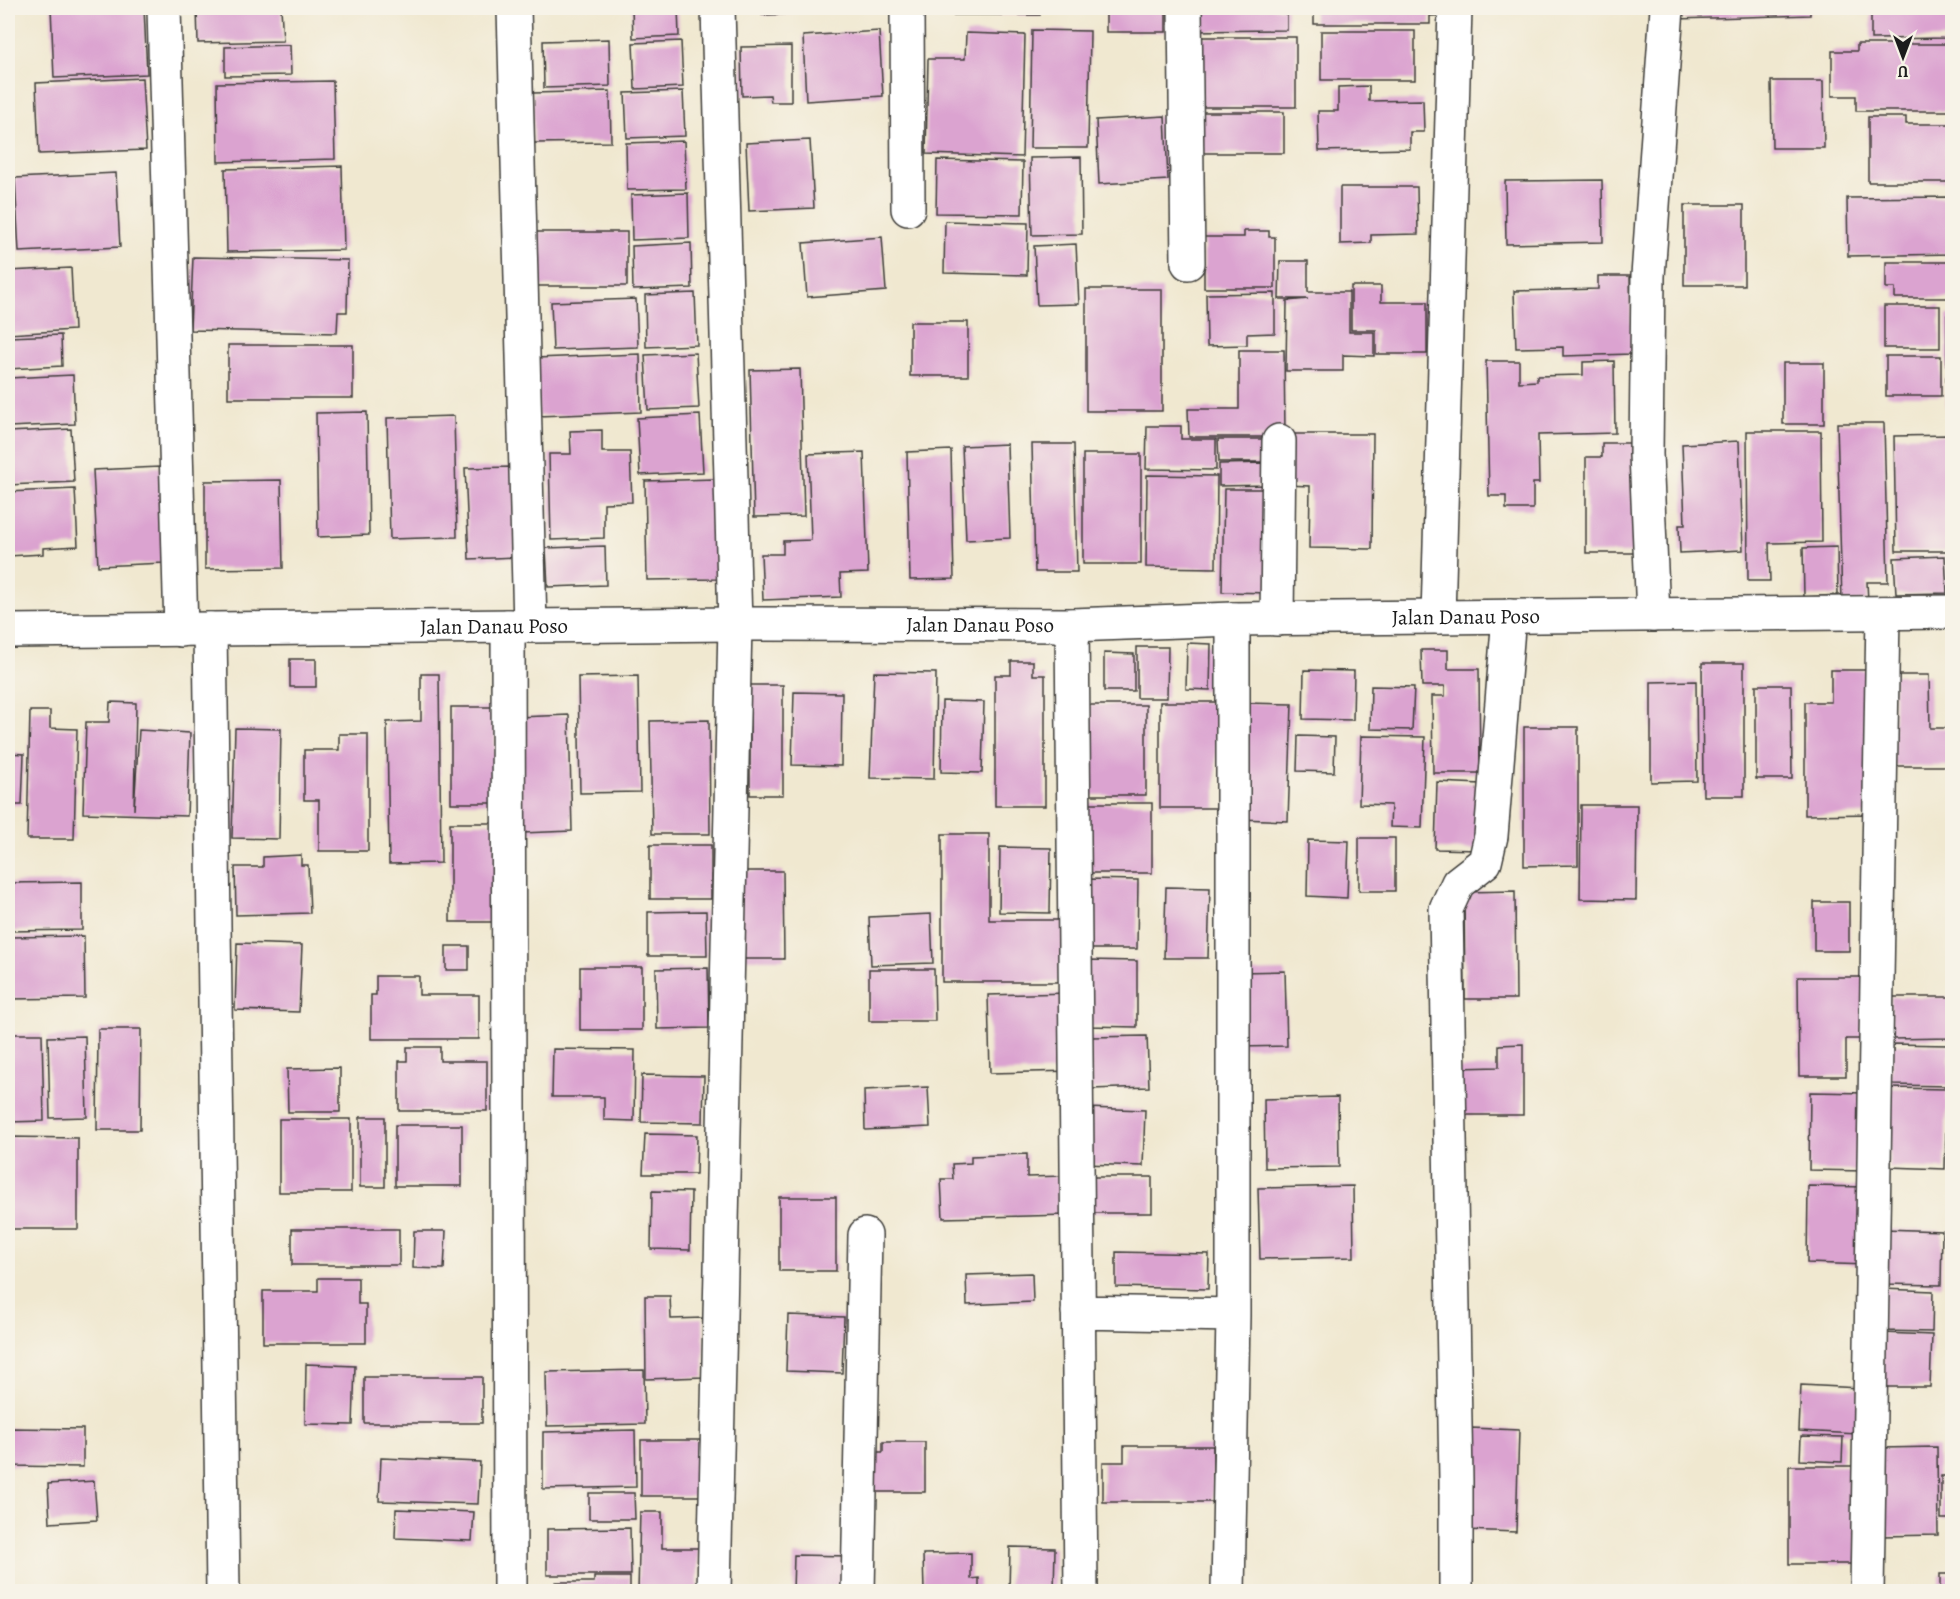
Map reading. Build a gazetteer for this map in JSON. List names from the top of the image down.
{
  "streets": {
    "street": ["Jalan Danau Poso"]
  },
  "north": "bottom"
}
